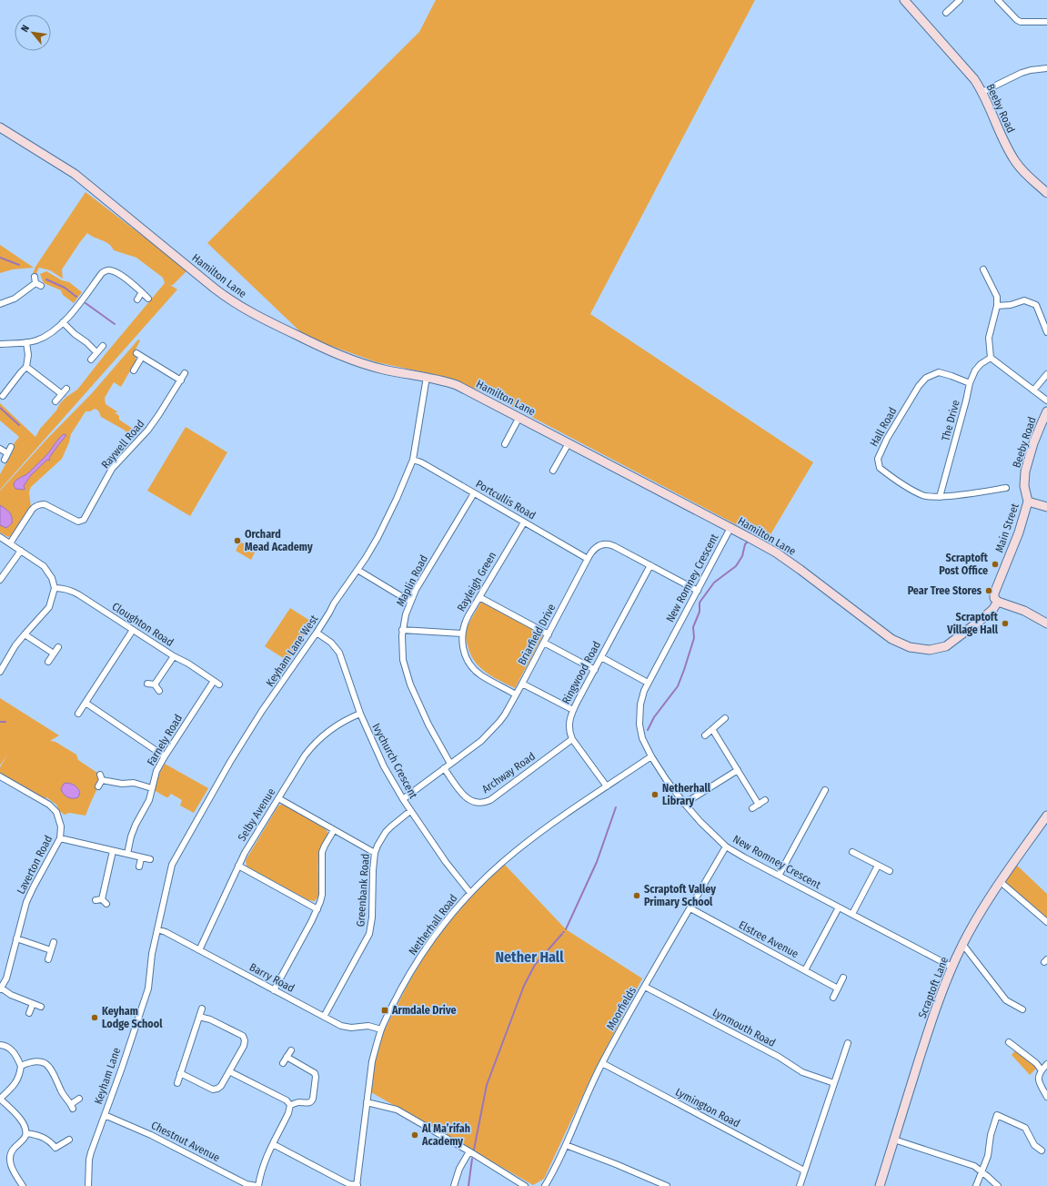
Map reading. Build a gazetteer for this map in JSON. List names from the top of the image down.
{
  "streets": {
    "street": [
      "Beeby Road",
      "Hamilton Lane",
      "The Drive",
      "Hall Road",
      "Raywell Road",
      "Portcullis Road",
      "Main Street",
      "New Romney Crescent",
      "Maplin Road",
      "Rayleigh Green",
      "Cloughton Road",
      "Briarfield Drive",
      "Keyham Lane West",
      "Ringwood Road",
      "Farnely Road",
      "Ivychurch Crescent",
      "Archway Road",
      "Selby Avenue",
      "Laverton Road",
      "Greenbank Road",
      "Netherhall Road",
      "Elstree Avenue",
      "Barry Road",
      "Scraptoft Lane",
      "Moorfields",
      "Lynmouth Road",
      "Keyham Lane",
      "Lymington Road",
      "Chestnut Avenue"
    ]
  },
  "crossings": [
    ["Beeby Road", "Main Street"],
    ["Hamilton Lane", "Main Street"],
    ["Hamilton Lane", "New Romney Crescent"],
    ["Hamilton Lane", "Keyham Lane West"],
    ["The Drive", "Hall Road"],
    ["Portcullis Road", "Maplin Road"],
    ["Portcullis Road", "Rayleigh Green"],
    ["Portcullis Road", "Briarfield Drive"],
    ["Portcullis Road", "Keyham Lane West"],
    ["New Romney Crescent", "Briarfield Drive"],
    ["New Romney Crescent", "Netherhall Road"],
    ["New Romney Crescent", "Scraptoft Lane"],
    ["New Romney Crescent", "Moorfields"],
    ["Maplin Road", "Briarfield Drive"],
    ["Rayleigh Green", "Briarfield Drive"],
    ["Cloughton Road", "Farnely Road"],
    ["Briarfield Drive", "Ringwood Road"],
    ["Briarfield Drive", "Ivychurch Crescent"],
    ["Briarfield Drive", "Archway Road"],
    ["Keyham Lane West", "Ivychurch Crescent"],
    ["Keyham Lane West", "Barry Road"],
    ["Keyham Lane West", "Keyham Lane"],
    ["Ringwood Road", "Archway Road"],
    ["Ringwood Road", "Netherhall Road"],
    ["Ivychurch Crescent", "Selby Avenue"],
    ["Ivychurch Crescent", "Greenbank Road"],
    ["Ivychurch Crescent", "Netherhall Road"],
    ["Selby Avenue", "Barry Road"],
    ["Greenbank Road", "Barry Road"],
    ["Netherhall Road", "Barry Road"],
    ["Elstree Avenue", "Moorfields"],
    ["Barry Road", "Keyham Lane"],
    ["Moorfields", "Lynmouth Road"],
    ["Moorfields", "Lymington Road"],
    ["Keyham Lane", "Chestnut Avenue"]
  ],
  "districts": ["Nether Hall"],
  "places": {
    "other": [
      "Orchard Mead Academy",
      "Scraptoft Post Office",
      "Pear Tree Stores",
      "Scraptoft Village Hall",
      "Netherhall Library",
      "Scraptoft Valley Primary School",
      "Keyham Lodge School",
      "Al Ma’rifah Academy"
    ],
    "transit": ["Armdale Drive"]
  },
  "north": "top left"
}
